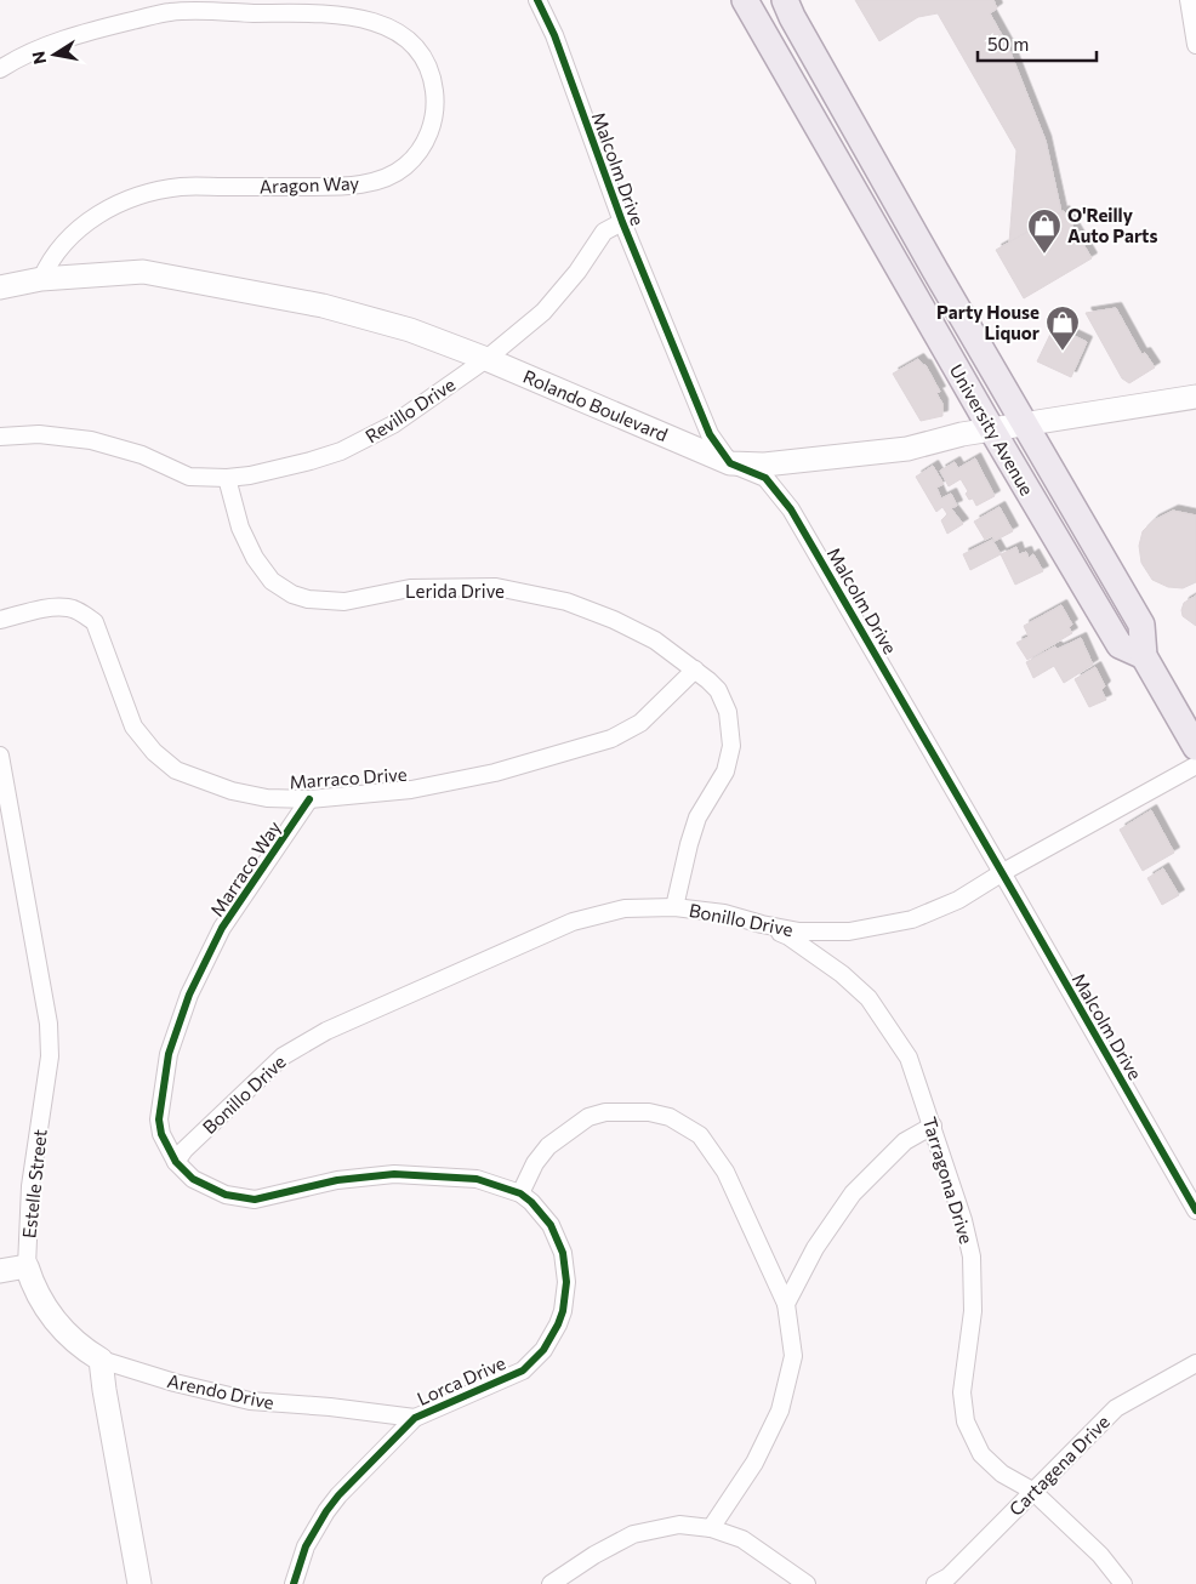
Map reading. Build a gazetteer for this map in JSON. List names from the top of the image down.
{
  "streets": {
    "main road": ["University Avenue"],
    "street": [
      "Malcolm Drive",
      "Aragon Way",
      "Rolando Boulevard",
      "Revillo Drive",
      "Lerida Drive",
      "Marraco Drive",
      "Marraco Way",
      "Bonillo Drive",
      "Tarragona Drive",
      "Estelle Street",
      "Lorca Drive",
      "Arendo Drive",
      "Cartagena Drive"
    ]
  },
  "crossings": [
    ["Malcolm Drive", "Rolando Boulevard"],
    ["Malcolm Drive", "Revillo Drive"],
    ["Malcolm Drive", "Bonillo Drive"],
    ["Aragon Way", "Rolando Boulevard"],
    ["Rolando Boulevard", "Revillo Drive"],
    ["Rolando Boulevard", "University Avenue"],
    ["Revillo Drive", "Lerida Drive"],
    ["Lerida Drive", "Marraco Drive"],
    ["Lerida Drive", "Bonillo Drive"],
    ["Marraco Drive", "Marraco Way"],
    ["Marraco Way", "Bonillo Drive"],
    ["Bonillo Drive", "Tarragona Drive"],
    ["Tarragona Drive", "Cartagena Drive"],
    ["Estelle Street", "Arendo Drive"],
    ["Lorca Drive", "Arendo Drive"]
  ],
  "places": {
    "shop": ["O'Reilly Auto Parts", "Party House Liquor"]
  },
  "scale_bar": "50 m",
  "north": "left"
}
